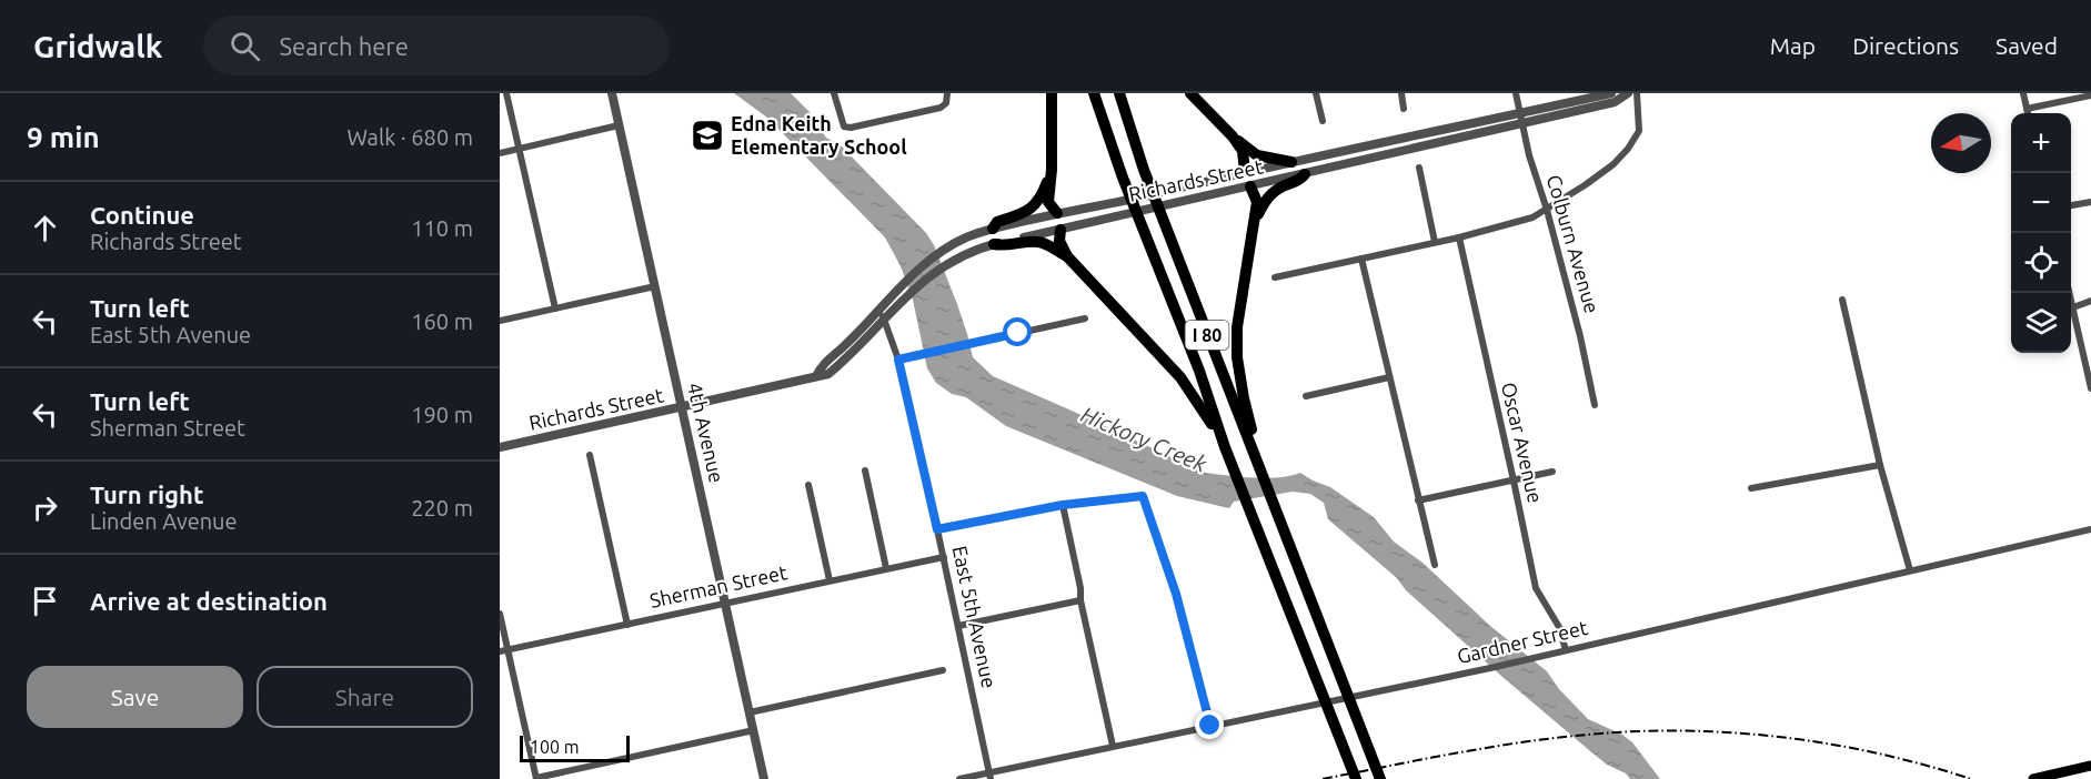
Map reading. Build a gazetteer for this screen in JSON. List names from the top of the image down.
{
  "streets": {
    "highway": ["I 80"],
    "street": [
      "Richards Street",
      "Colburn Avenue",
      "4th Avenue",
      "Oscar Avenue",
      "Sherman Street",
      "East 5th Avenue",
      "Gardner Street"
    ]
  },
  "crossings": [
    ["Richards Street", "Colburn Avenue"],
    ["Richards Street", "4th Avenue"],
    ["Richards Street", "East 5th Avenue"],
    ["4th Avenue", "Sherman Street"],
    ["Oscar Avenue", "Gardner Street"],
    ["Sherman Street", "East 5th Avenue"],
    ["East 5th Avenue", "Gardner Street"]
  ],
  "water": ["Hickory Creek"],
  "places": {
    "school or university": ["Edna Keith Elementary School"]
  },
  "scale_bar": "100 m",
  "north": "left",
  "page": {
    "header": "Gridwalk",
    "search": "Search here",
    "nav": ["Map", "Directions", "Saved"],
    "heading": ["9 min", "Walk · 680 m"],
    "map_buttons": ["+", "−"],
    "list": [
      ["Continue", "Richards Street", "110 m"],
      ["Turn left", "East 5th Avenue", "160 m"],
      ["Turn left", "Sherman Street", "190 m"],
      ["Turn right", "Linden Avenue", "220 m"],
      "Arrive at destination"
    ],
    "buttons": ["Save", "Share"],
    "scale": "100 m"
  }
}
